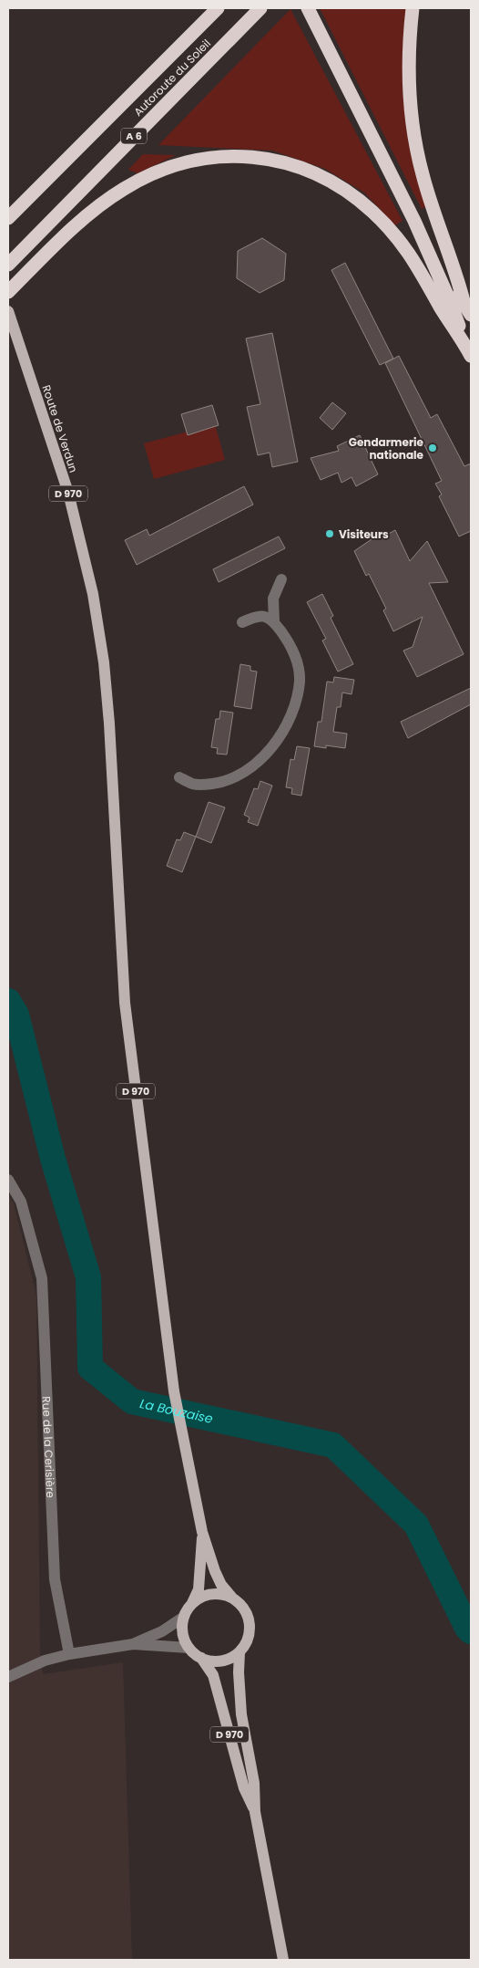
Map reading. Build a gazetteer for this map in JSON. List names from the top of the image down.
{
  "streets": {
    "highway": ["Autoroute du Soleil", "A 6"],
    "main road": ["Route de Verdun", "D 970"],
    "street": ["Rue de la Cerisière"]
  },
  "crossings": [
    ["Route de Verdun", "D 970"]
  ],
  "water": ["La Bouzaise"],
  "places": ["Gendarmerie nationale", "Visiteurs"]
}
